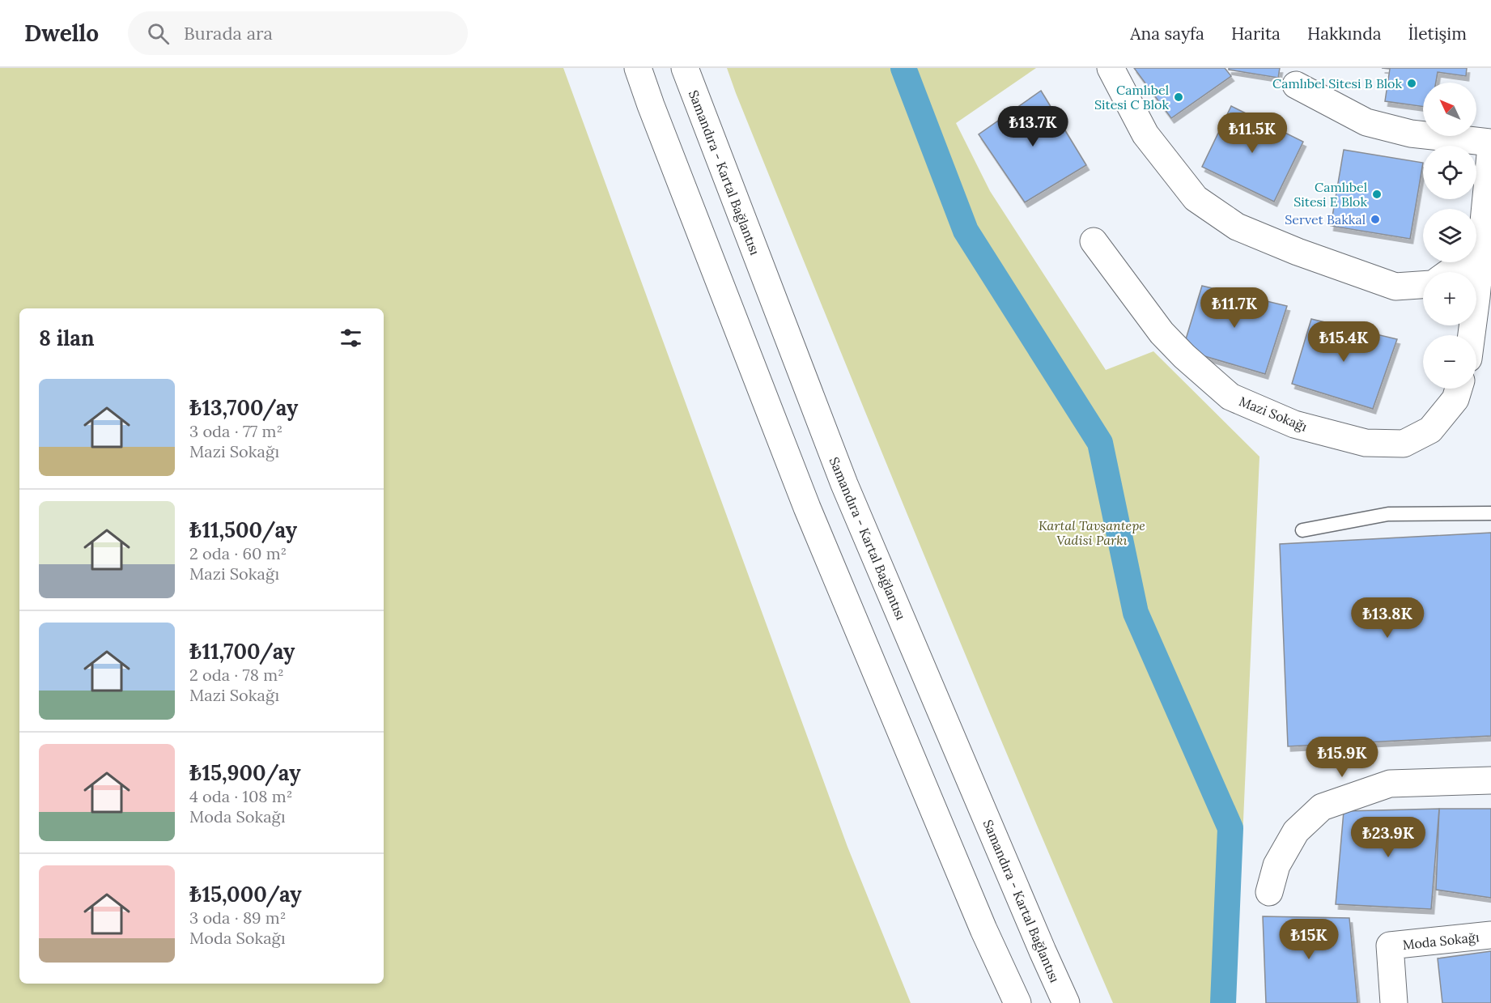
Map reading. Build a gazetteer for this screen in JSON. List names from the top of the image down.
{
  "streets": {
    "main road": ["Samandıra - Kartal Bağlantısı", "Mazi Sokağı", "Moda Sokağı"]
  },
  "parks": ["Kartal Tavşantepe Vadisi Parkı"],
  "places": [
    "Camlıbel Sitesi B Blok",
    "Camlıbel Sitesi C Blok",
    "Camlıbel Sitesi E Blok",
    "Servet Bakkal"
  ],
  "north": "top left",
  "page": {
    "header": "Dwello",
    "search": "Burada ara",
    "nav": [
      "Ana sayfa",
      "Harita",
      "Hakkında",
      "İletişim"
    ],
    "map_buttons": ["+", "−"],
    "price": [
      "₺13.7K",
      "₺11.5K",
      "₺11.7K",
      "₺15.4K",
      "₺13.8K",
      "₺15.9K",
      "₺23.9K",
      "₺15K"
    ],
    "heading": "8 ilan",
    "list": [
      {
        "name": "₺13,700/ay",
        "note": "3 oda · 77 m² · Mazi Sokağı"
      },
      {
        "name": "₺11,500/ay",
        "note": "2 oda · 60 m² · Mazi Sokağı"
      },
      {
        "name": "₺11,700/ay",
        "note": "2 oda · 78 m² · Mazi Sokağı"
      },
      {
        "name": "₺15,900/ay",
        "note": "4 oda · 108 m² · Moda Sokağı"
      },
      {
        "name": "₺15,000/ay",
        "note": "3 oda · 89 m² · Moda Sokağı"
      }
    ]
  }
}
